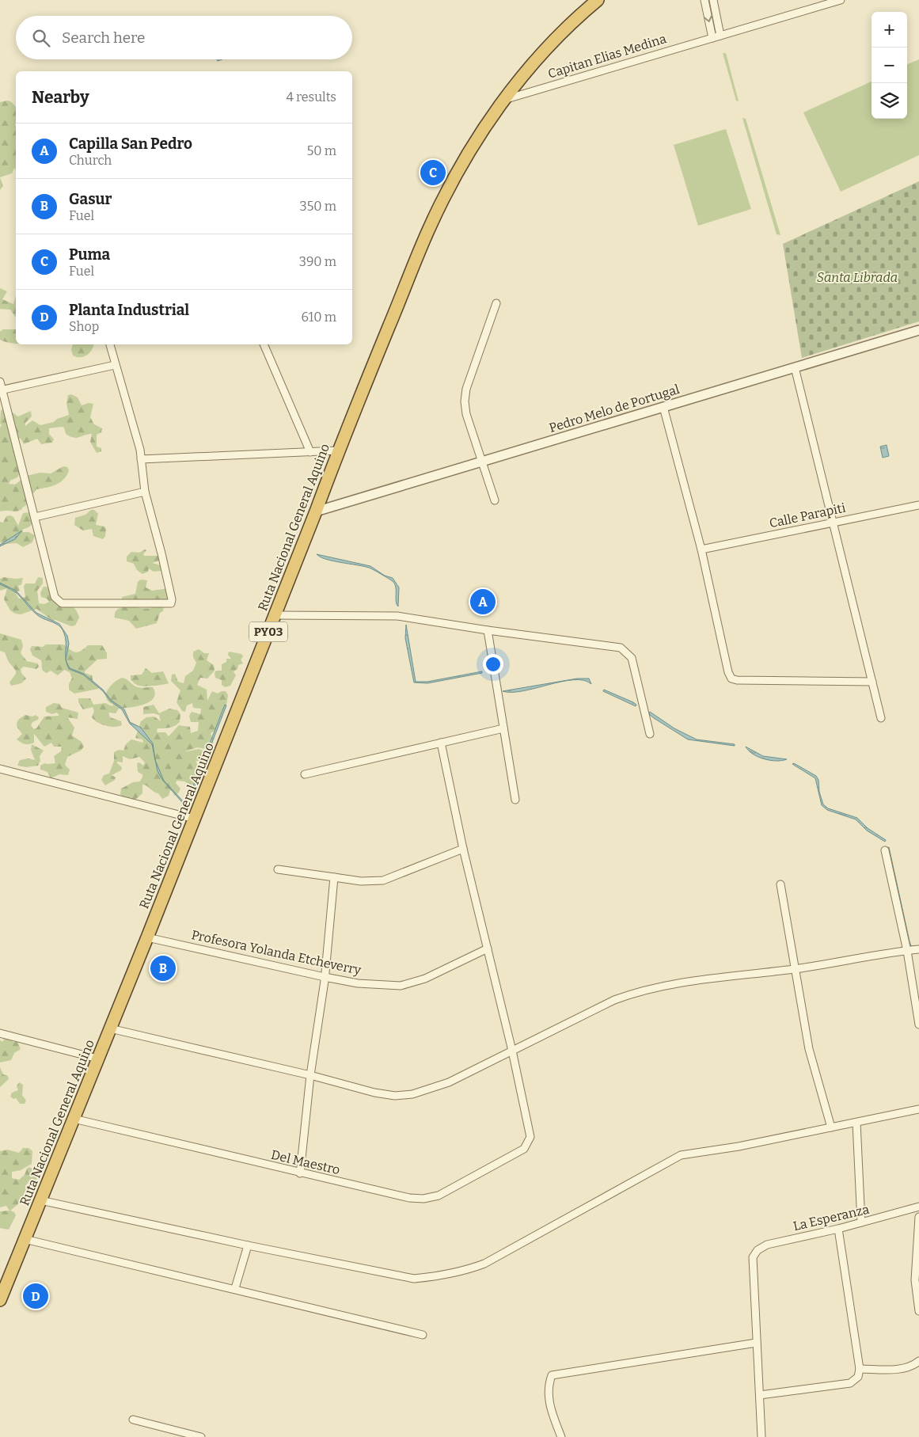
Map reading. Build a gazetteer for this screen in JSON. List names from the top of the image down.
{
  "streets": {
    "highway": ["Ruta Nacional General Aquino", "PY03"],
    "street": [
      "Capitan Elias Medina",
      "Pedro Melo de Portugal",
      "Calle Parapiti",
      "Profesora Yolanda Etcheverry",
      "Del Maestro",
      "La Esperanza"
    ]
  },
  "crossings": [
    ["Capitan Elias Medina", "Ruta Nacional General Aquino"],
    ["Pedro Melo de Portugal", "Ruta Nacional General Aquino"],
    ["Ruta Nacional General Aquino", "Profesora Yolanda Etcheverry"],
    ["Ruta Nacional General Aquino", "Del Maestro"]
  ],
  "parks": ["Santa Librada"],
  "page": {
    "map_buttons": ["+", "−"],
    "search": "Search here",
    "heading": ["Nearby", "4 results"],
    "list": [
      {
        "mark": "A",
        "name": "Capilla San Pedro",
        "note": "Church",
        "value": "50 m"
      },
      {
        "mark": "B",
        "name": "Gasur",
        "note": "Fuel",
        "value": "350 m"
      },
      {
        "mark": "C",
        "name": "Puma",
        "note": "Fuel",
        "value": "390 m"
      },
      {
        "mark": "D",
        "name": "Planta Industrial",
        "note": "Shop",
        "value": "610 m"
      }
    ],
    "pins": [
      "C",
      "A",
      "B",
      "D"
    ]
  }
}
